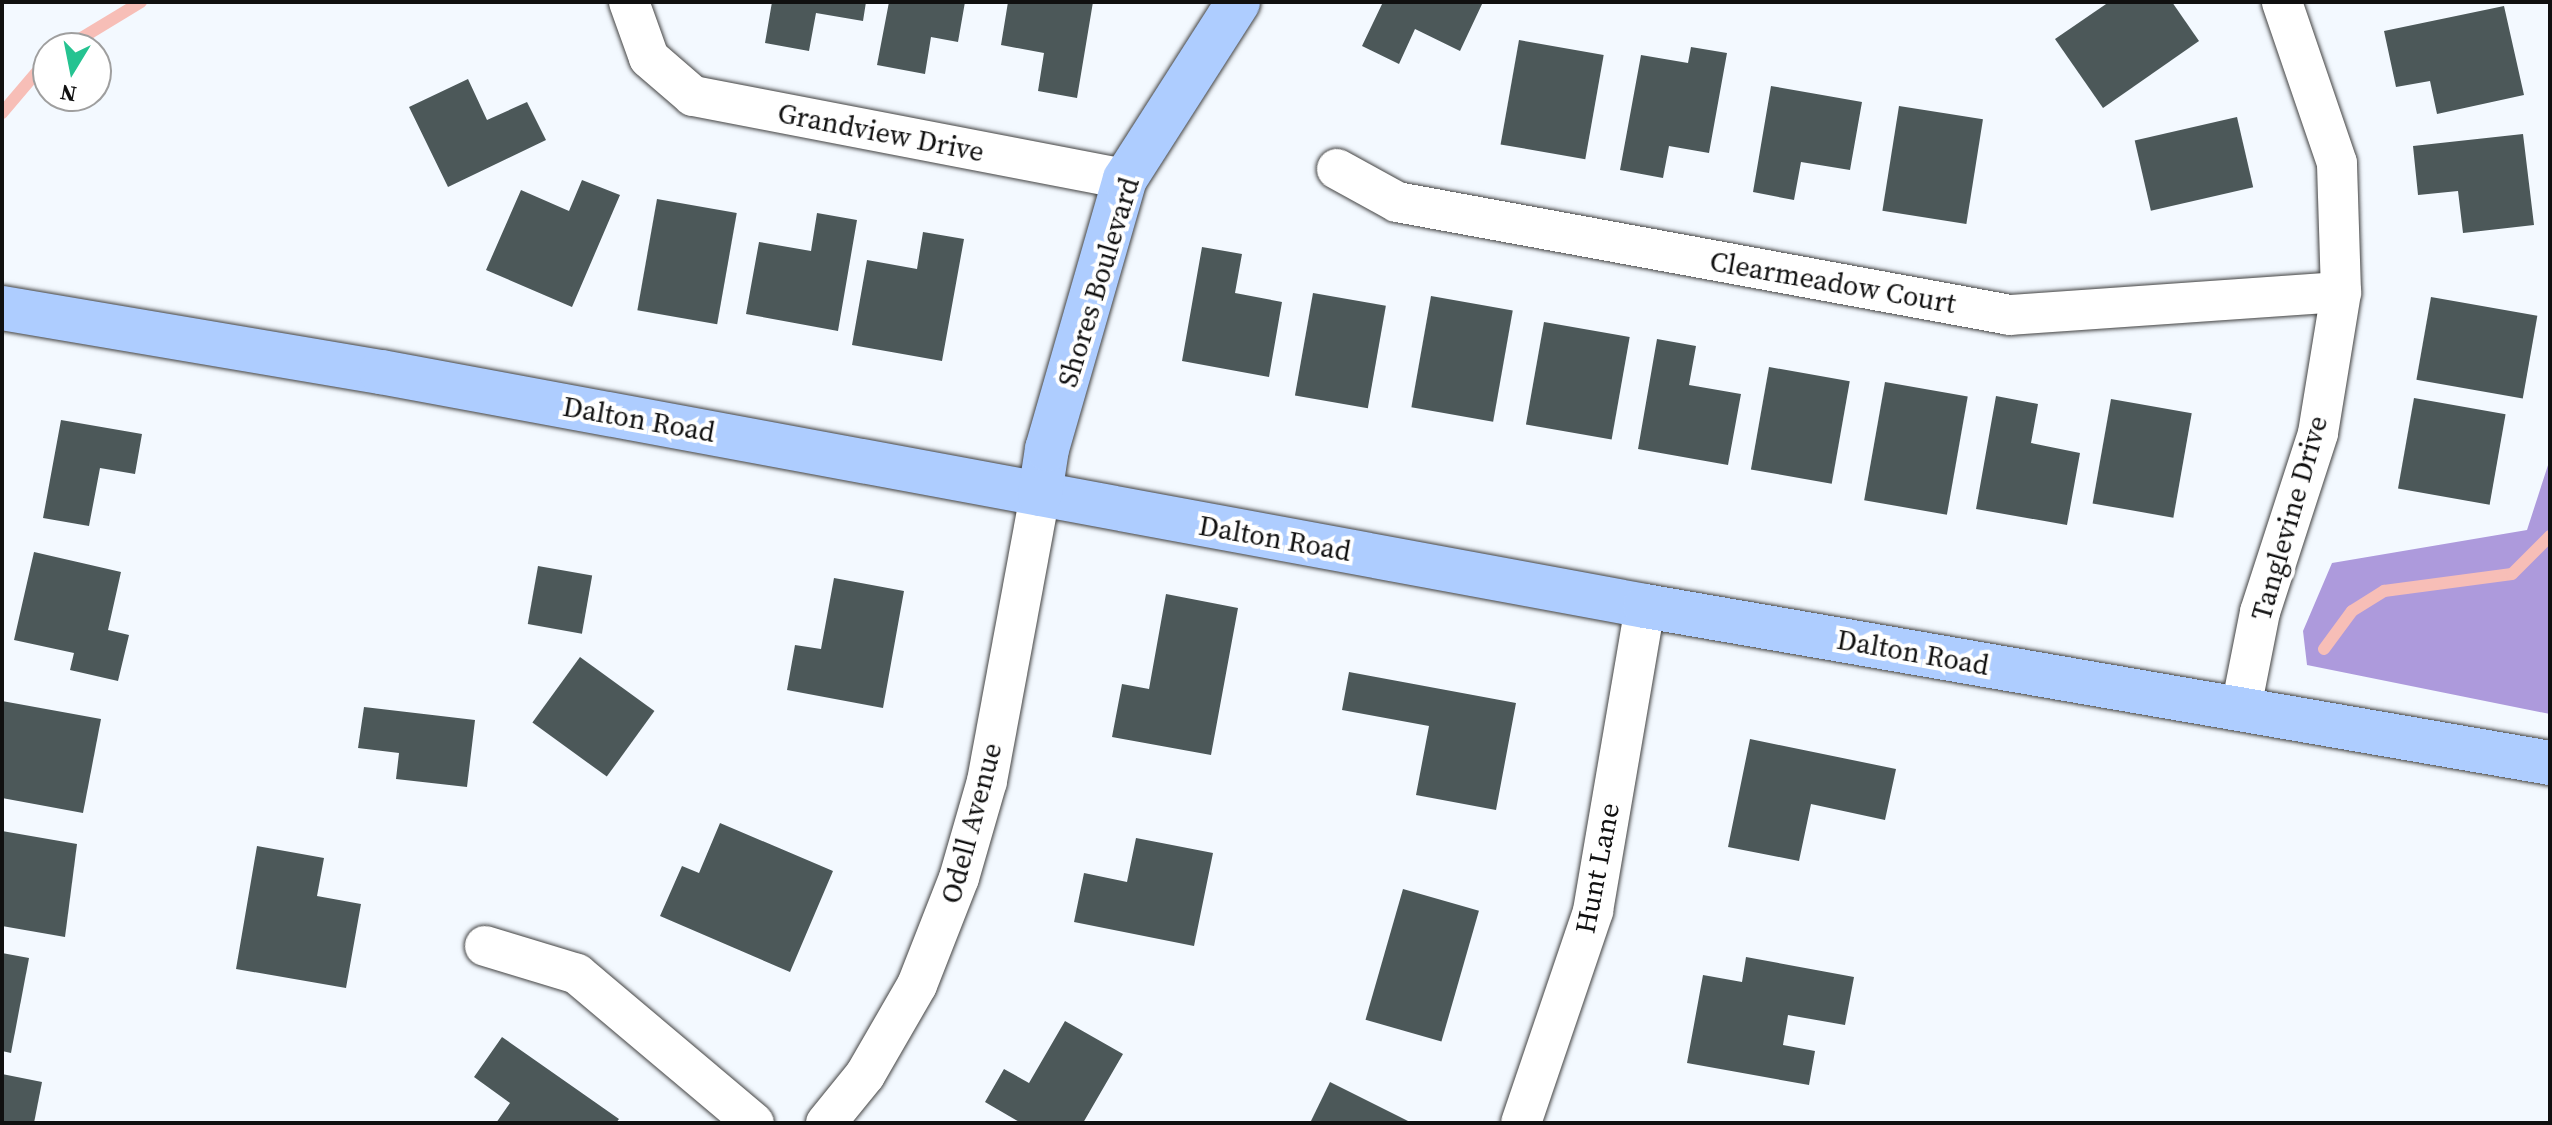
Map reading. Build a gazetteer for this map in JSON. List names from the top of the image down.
{
  "streets": {
    "street": [
      "Grandview Drive",
      "Shores Boulevard",
      "Clearmeadow Court",
      "Dalton Road",
      "Tanglevine Drive",
      "Odell Avenue",
      "Hunt Lane"
    ]
  },
  "crossings": [
    ["Grandview Drive", "Shores Boulevard"],
    ["Shores Boulevard", "Dalton Road"],
    ["Shores Boulevard", "Odell Avenue"],
    ["Clearmeadow Court", "Tanglevine Drive"],
    ["Dalton Road", "Tanglevine Drive"],
    ["Dalton Road", "Odell Avenue"],
    ["Dalton Road", "Hunt Lane"]
  ],
  "north": "bottom"
}
